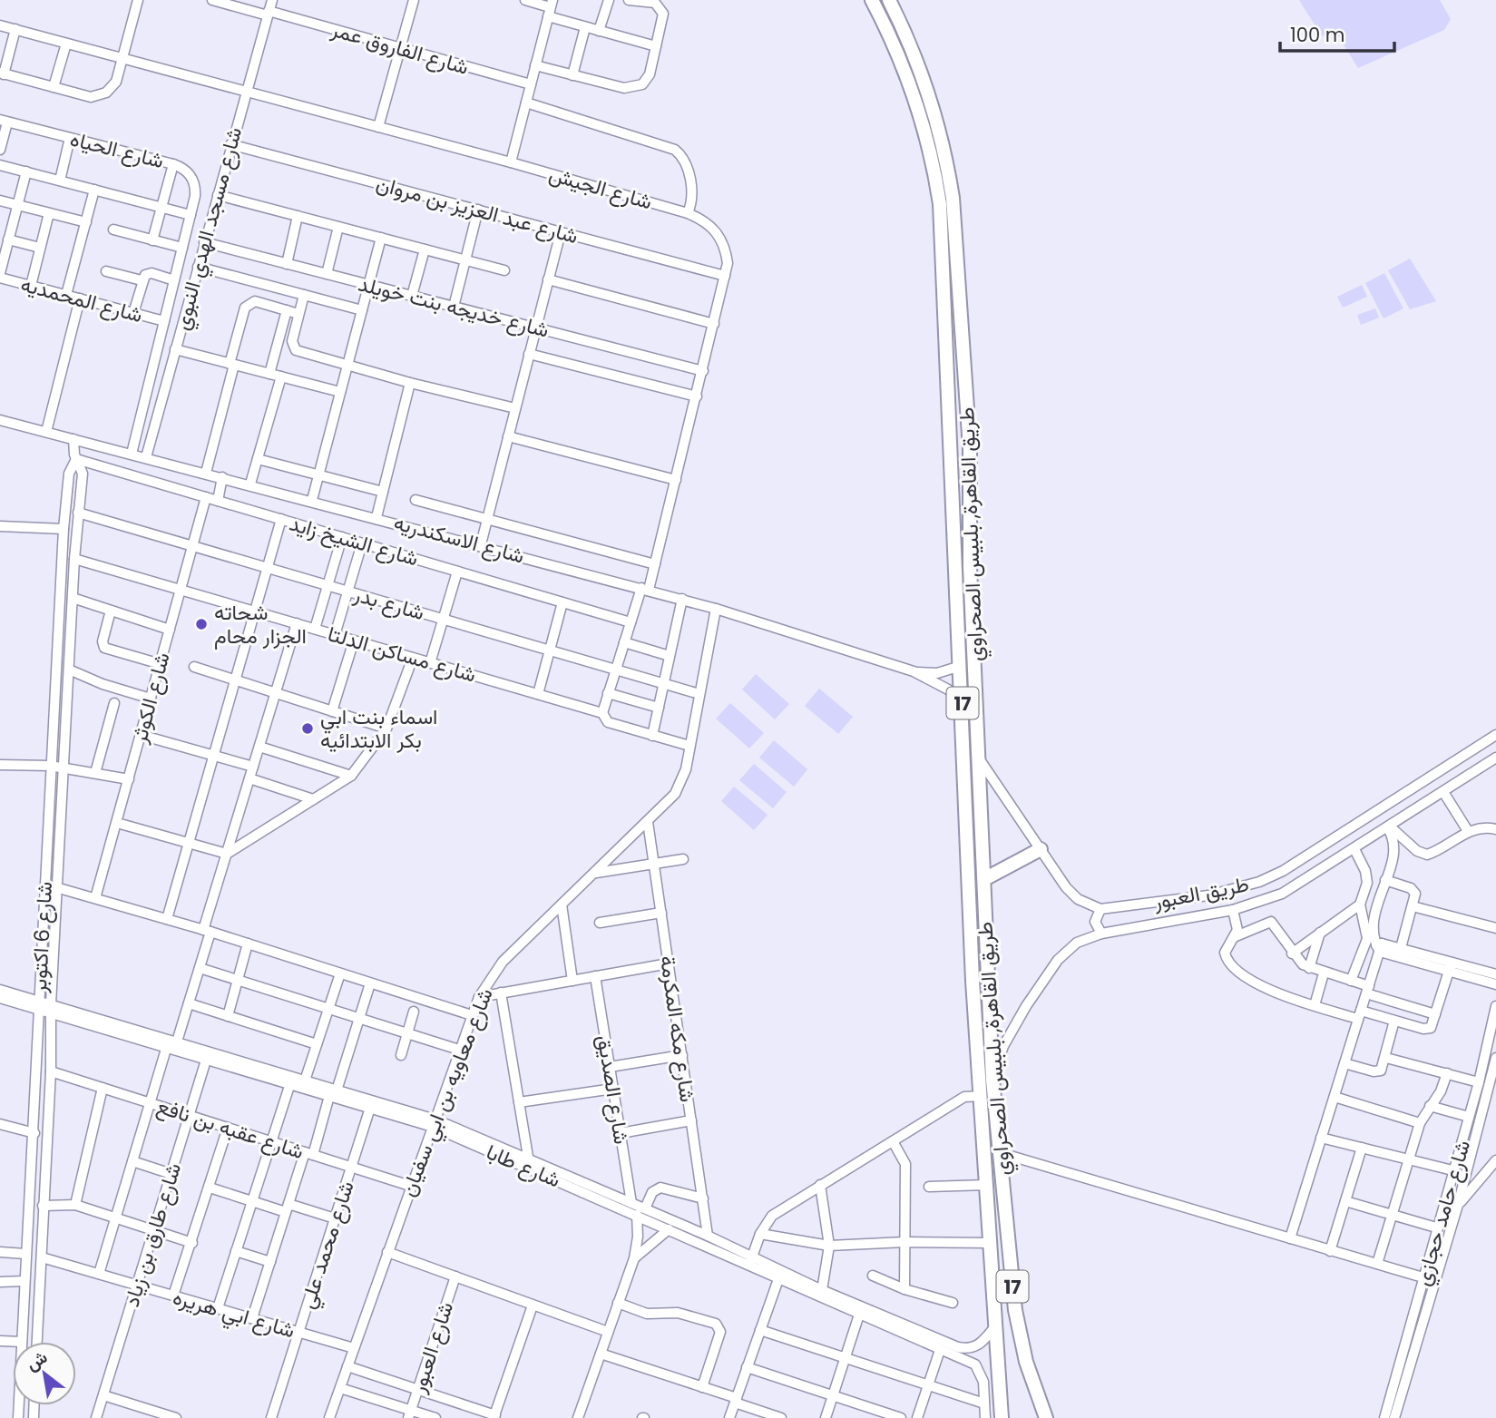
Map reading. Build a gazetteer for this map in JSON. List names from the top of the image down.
{
  "streets": {
    "highway": ["طريق القاهرة, بلبيس الصحراوي", "17"],
    "street": [
      "شارع الفاروق عمر",
      "شارع الحياه",
      "شارع الجيش",
      "شارع عبد العزيز بن مروان",
      "شارع مسجد الهدي النبوي",
      "شارع المحمديه",
      "شارع خديجه بنت خويلد",
      "شارع الاسكندريه",
      "شارع الشيخ زايد",
      "شارع بدر",
      "شارع مساكن الدلتا",
      "شارع الكوثر",
      "طريق العبور",
      "شارع 6 اكتوبر",
      "شارع مكه المكرمة",
      "شارع الصديق",
      "شارع معاويه بن ابي سفيان",
      "شارع عقبه بن نافع",
      "شارع طابا",
      "شارع حامد حجازي",
      "شارع طارق بن زياد",
      "شارع محمد علي",
      "شارع ابي هريره",
      "شارع العبور"
    ]
  },
  "crossings": [
    ["شارع الفاروق عمر", "شارع مسجد الهدي النبوي"],
    ["شارع الحياه", "شارع مسجد الهدي النبوي"],
    ["شارع الجيش", "شارع عبد العزيز بن مروان"],
    ["شارع الجيش", "شارع مسجد الهدي النبوي"],
    ["شارع الجيش", "شارع خديجه بنت خويلد"],
    ["شارع الجيش", "شارع الاسكندريه"],
    ["شارع الجيش", "شارع الشيخ زايد"],
    ["شارع الجيش", "شارع بدر"],
    ["شارع الجيش", "شارع مساكن الدلتا"],
    ["شارع عبد العزيز بن مروان", "شارع مسجد الهدي النبوي"],
    ["شارع مسجد الهدي النبوي", "شارع المحمديه"],
    ["شارع مسجد الهدي النبوي", "شارع خديجه بنت خويلد"],
    ["شارع مسجد الهدي النبوي", "شارع الاسكندريه"],
    ["طريق القاهرة, بلبيس الصحراوي", "شارع الاسكندريه"],
    ["طريق القاهرة, بلبيس الصحراوي", "طريق العبور"],
    ["شارع الاسكندريه", "شارع 6 اكتوبر"],
    ["شارع الاسكندريه", "شارع معاويه بن ابي سفيان"],
    ["شارع الشيخ زايد", "شارع الكوثر"],
    ["شارع الشيخ زايد", "شارع 6 اكتوبر"],
    ["شارع بدر", "شارع الكوثر"],
    ["شارع بدر", "شارع 6 اكتوبر"],
    ["شارع بدر", "شارع معاويه بن ابي سفيان"],
    ["شارع مساكن الدلتا", "شارع الكوثر"],
    ["شارع مساكن الدلتا", "شارع 6 اكتوبر"],
    ["شارع مساكن الدلتا", "شارع معاويه بن ابي سفيان"],
    ["شارع 6 اكتوبر", "شارع عقبه بن نافع"],
    ["شارع 6 اكتوبر", "شارع طابا"],
    ["شارع 6 اكتوبر", "شارع ابي هريره"],
    ["شارع مكه المكرمة", "شارع معاويه بن ابي سفيان"],
    ["شارع مكه المكرمة", "شارع طابا"],
    ["شارع الصديق", "شارع طابا"],
    ["شارع معاويه بن ابي سفيان", "شارع عقبه بن نافع"],
    ["شارع معاويه بن ابي سفيان", "شارع طابا"],
    ["شارع معاويه بن ابي سفيان", "شارع ابي هريره"],
    ["شارع عقبه بن نافع", "شارع طارق بن زياد"],
    ["شارع عقبه بن نافع", "شارع محمد علي"],
    ["شارع طابا", "شارع طارق بن زياد"],
    ["شارع طابا", "شارع محمد علي"],
    ["شارع طارق بن زياد", "شارع ابي هريره"],
    ["شارع محمد علي", "شارع ابي هريره"]
  ],
  "places": ["شحاته الجزار محام", "اسماء بنت ابي بكر الابتدائيه"],
  "scale_bar": "100 m",
  "north": "top left"
}
